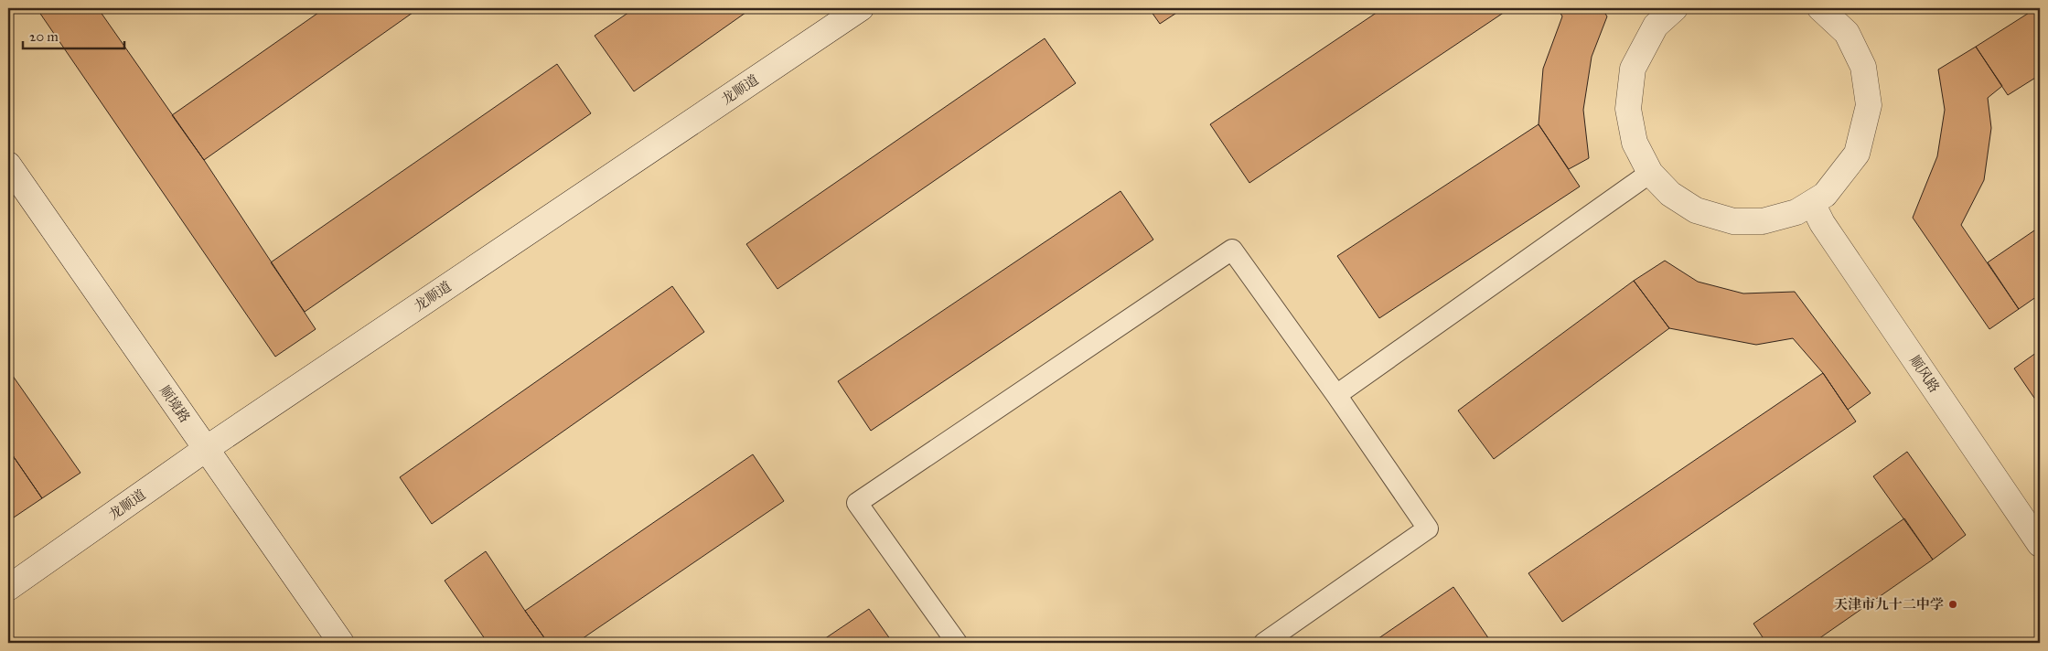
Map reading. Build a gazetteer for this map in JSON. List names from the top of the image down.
{
  "streets": {
    "street": ["龙顺道", "顺风路", "顺境路"]
  },
  "crossings": [
    ["龙顺道", "顺境路"]
  ],
  "places": ["天津市九十二中学"],
  "scale_bar": "20 m"
}
